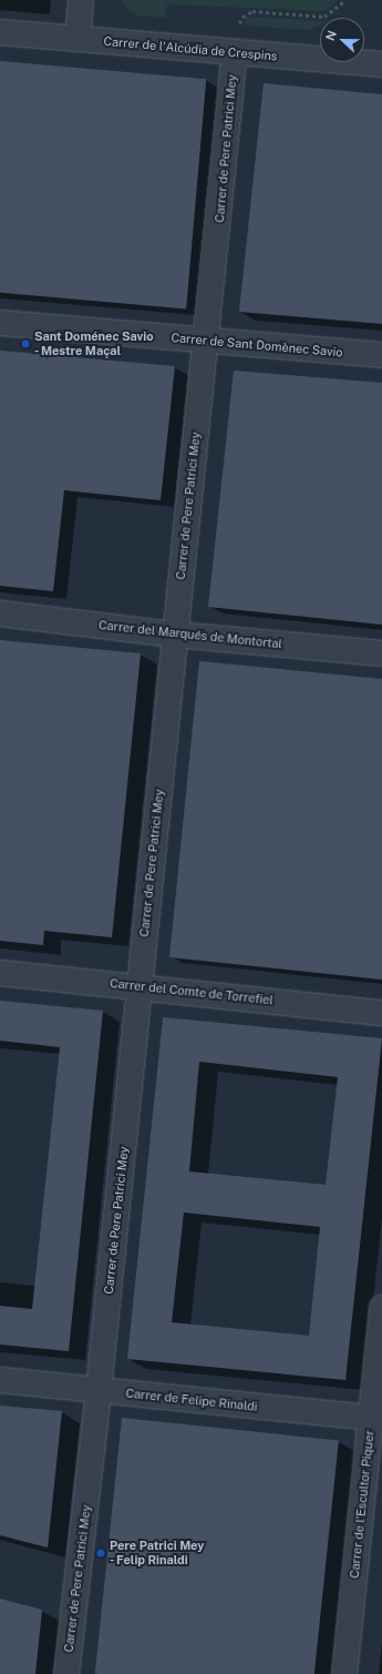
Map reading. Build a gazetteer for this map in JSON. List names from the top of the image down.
{
  "streets": {
    "street": [
      "Carrer de l'Alcúdia de Crespins",
      "Carrer de Pere Patrici Mey",
      "Carrer de Sant Domènec Savio",
      "Carrer del Marqués de Montortal",
      "Carrer del Comte de Torrefiel",
      "Carrer de Felipe Rinaldi",
      "Carrer de l'Escultor Piquer"
    ]
  },
  "crossings": [
    ["Carrer de l'Alcúdia de Crespins", "Carrer de Pere Patrici Mey"],
    ["Carrer de Pere Patrici Mey", "Carrer de Sant Domènec Savio"],
    ["Carrer de Pere Patrici Mey", "Carrer del Marqués de Montortal"],
    ["Carrer de Pere Patrici Mey", "Carrer del Comte de Torrefiel"],
    ["Carrer de Pere Patrici Mey", "Carrer de Felipe Rinaldi"],
    ["Carrer de Felipe Rinaldi", "Carrer de l'Escultor Piquer"]
  ],
  "places": ["Sant Doménec Savio - Mestre Maçal", "Pere Patrici Mey - Felip Rinaldi"],
  "north": "left"
}
